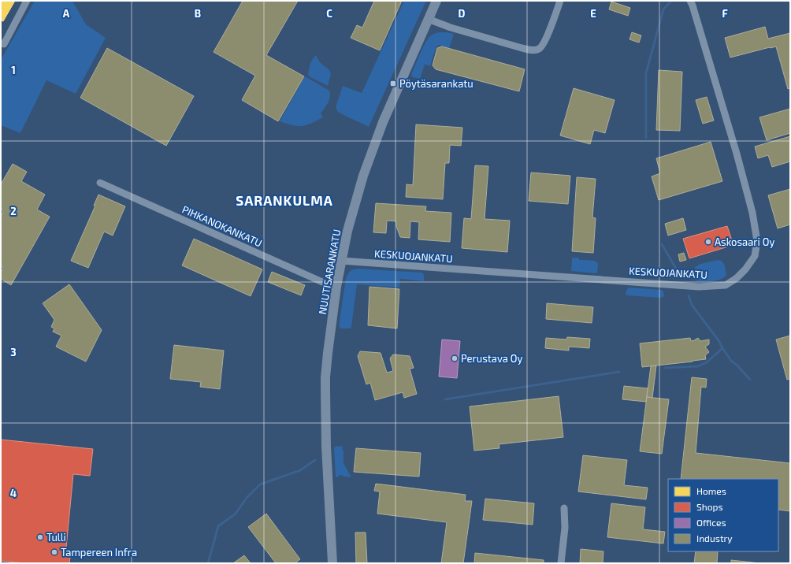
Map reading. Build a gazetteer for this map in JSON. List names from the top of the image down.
{
  "streets": {
    "main road": ["NUUTISARANKATU"],
    "street": ["PIHKANOKANKATU", "KESKUOJANKATU"]
  },
  "crossings": [
    ["PIHKANOKANKATU", "NUUTISARANKATU"],
    ["KESKUOJANKATU", "NUUTISARANKATU"]
  ],
  "districts": ["SARANKULMA"],
  "places": {
    "transit": ["Pöytäsarankatu"],
    "other": [
      "Askosaari Oy",
      "Perustava Oy",
      "Tulli",
      "Tampereen Infra"
    ]
  },
  "legend": [
    "Homes",
    "Shops",
    "Offices",
    "Industry"
  ],
  "grid": {
    "columns": [
      "A",
      "B",
      "C",
      "D",
      "E",
      "F"
    ],
    "rows": [
      "1",
      "2",
      "3",
      "4"
    ]
  }
}
